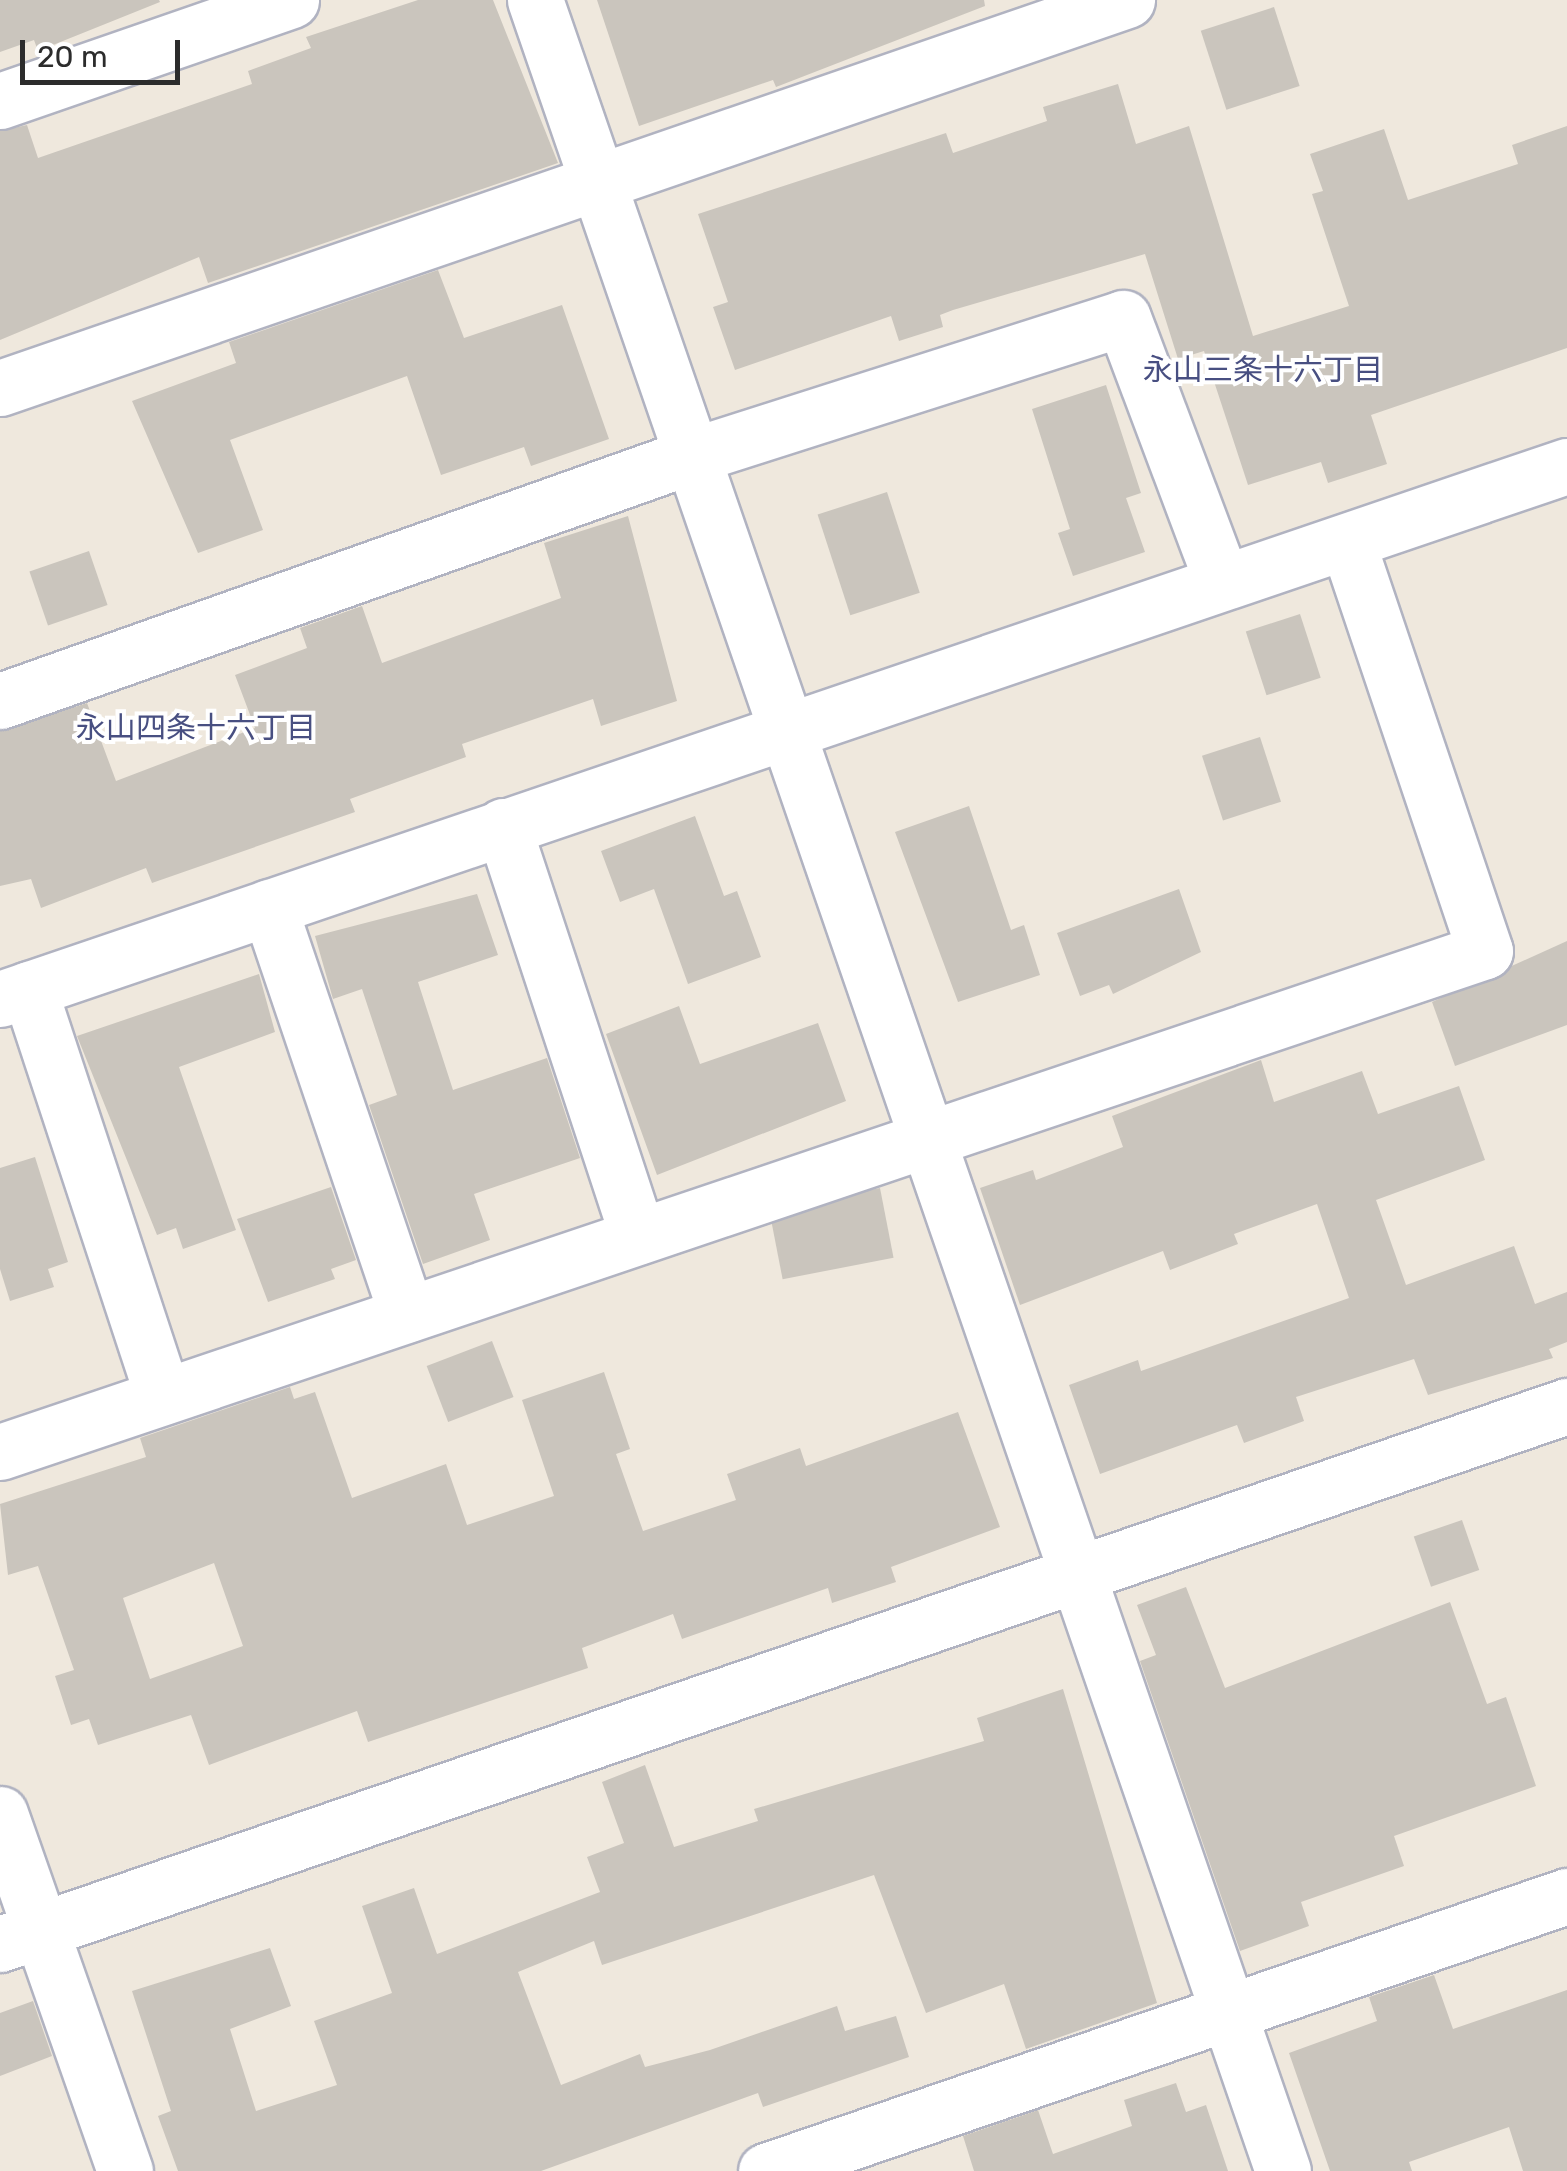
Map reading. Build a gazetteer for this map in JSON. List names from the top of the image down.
{
  "districts": ["永山三条十六丁目", "永山四条十六丁目"],
  "scale_bar": "20 m"
}
